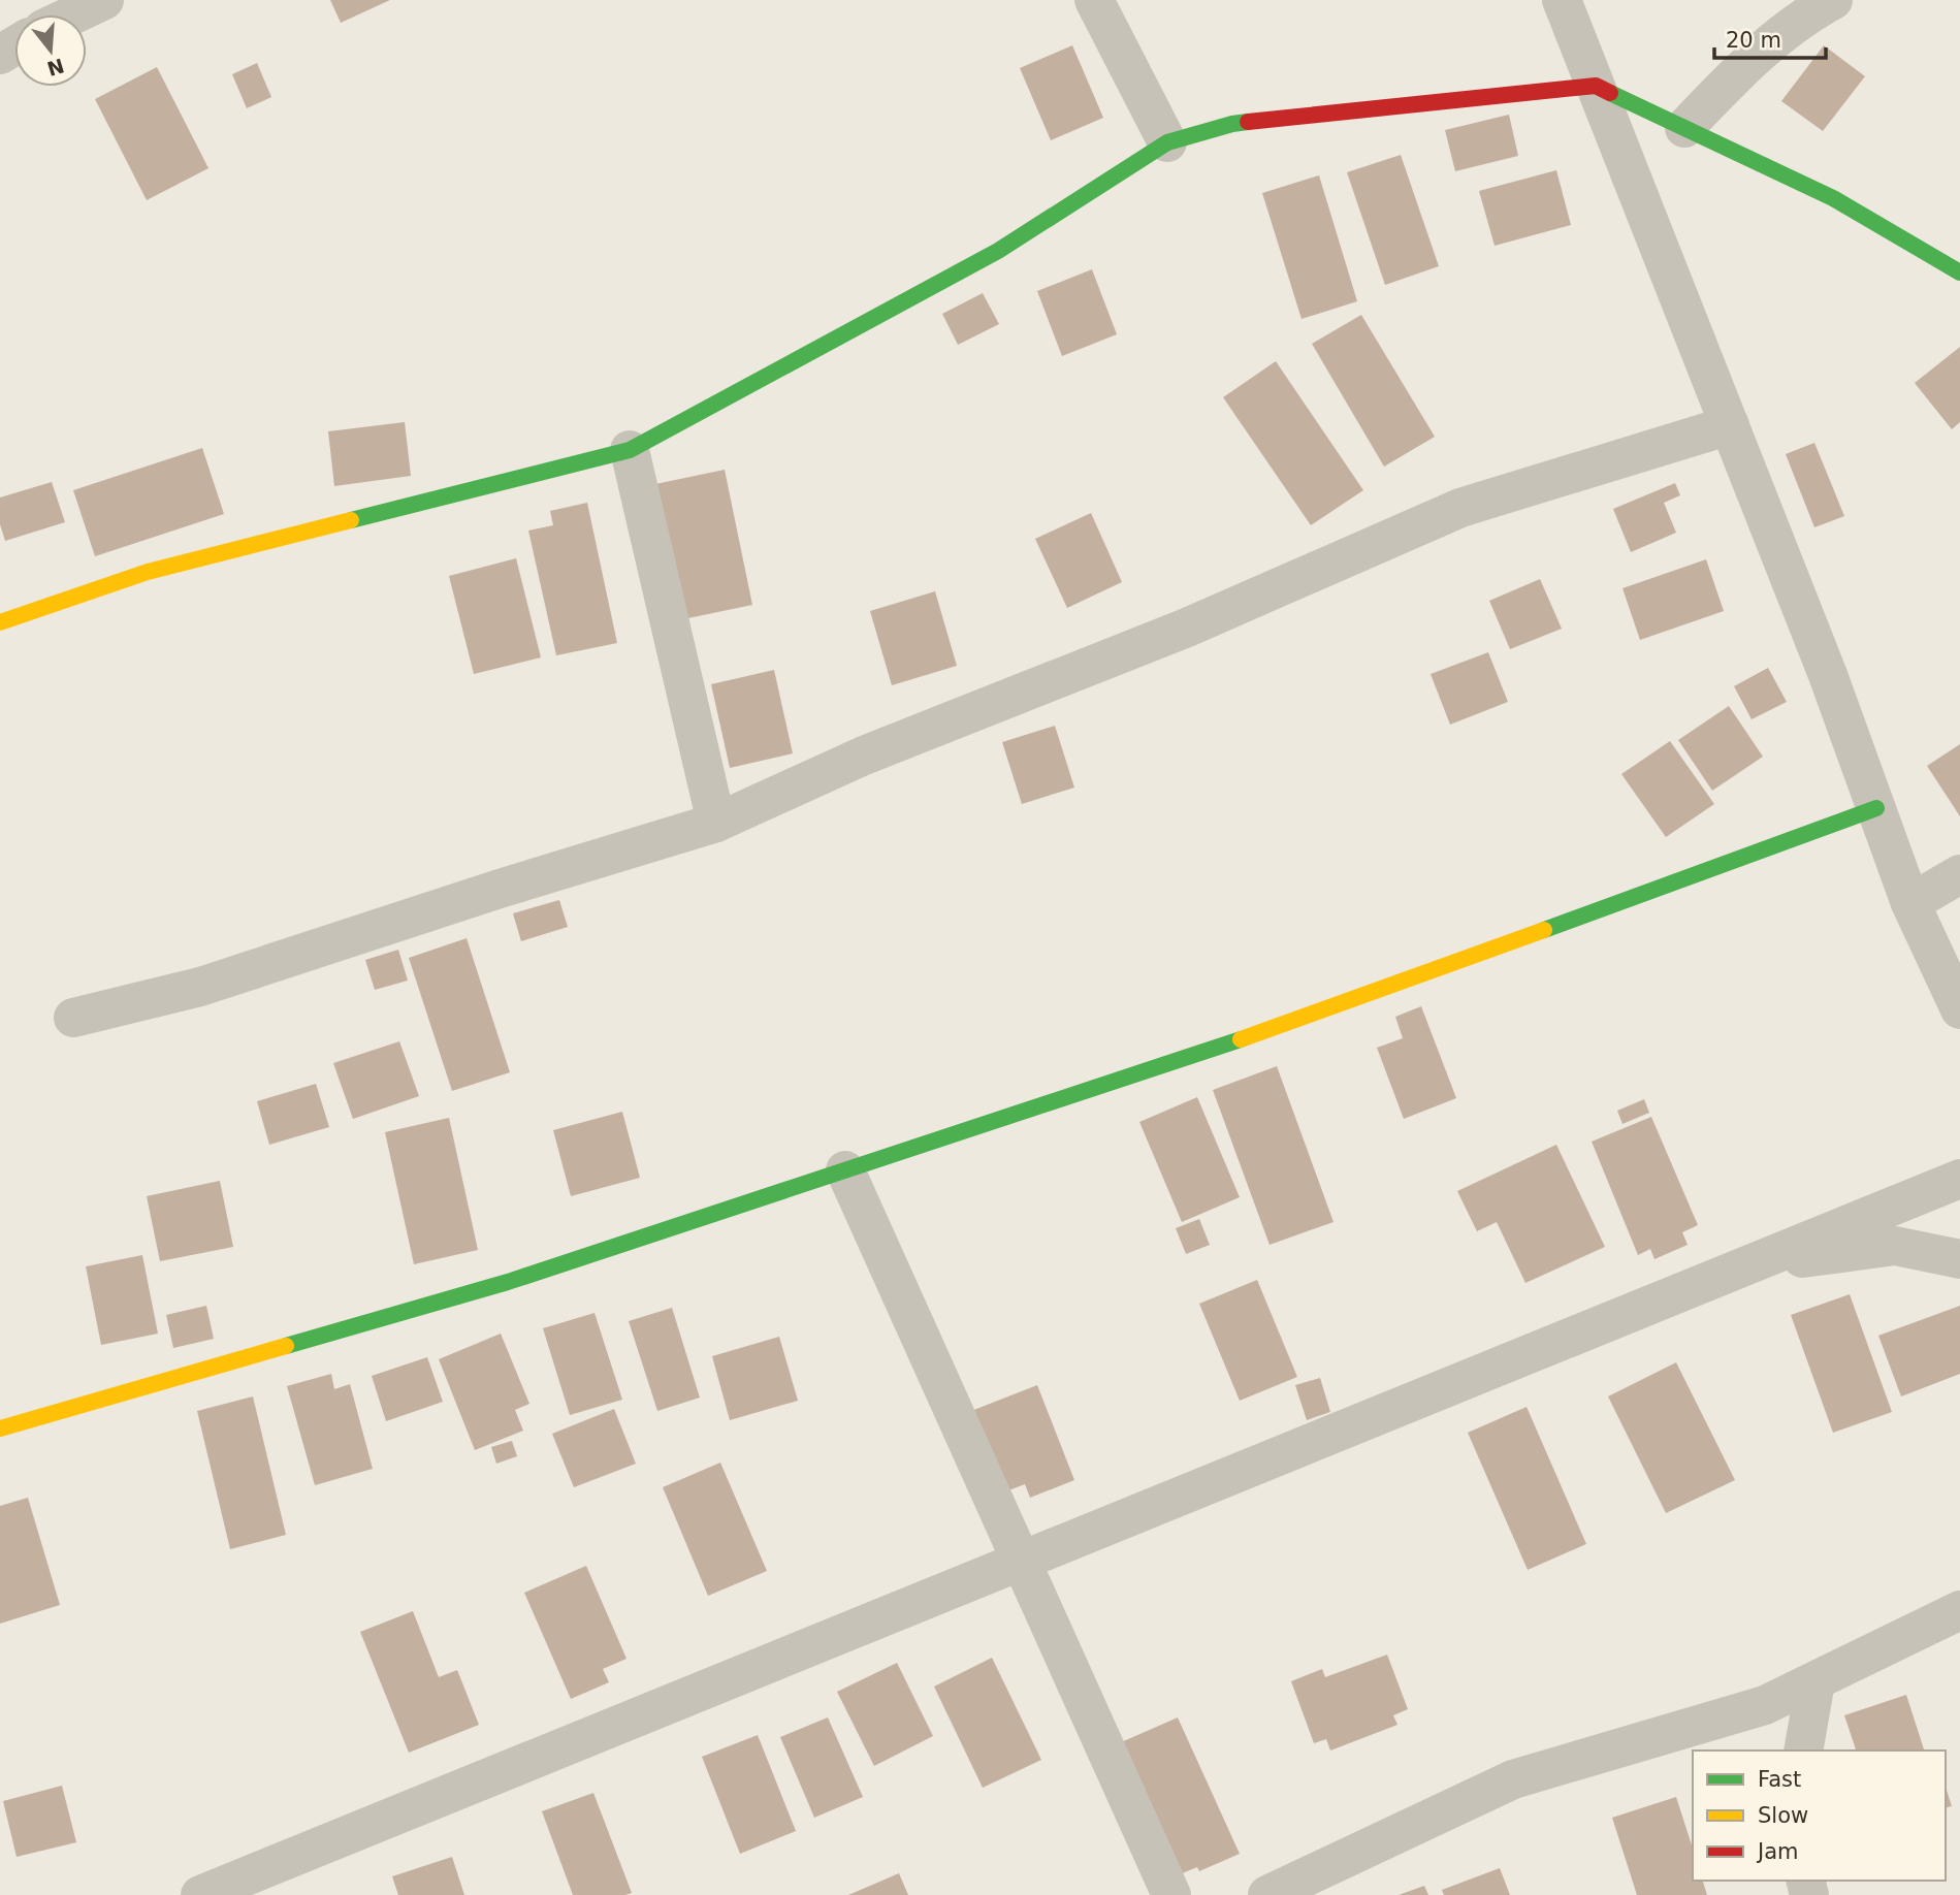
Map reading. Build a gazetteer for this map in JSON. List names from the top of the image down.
{
  "legend": ["Fast", "Slow", "Jam"],
  "scale_bar": "20 m",
  "north": "bottom"
}
